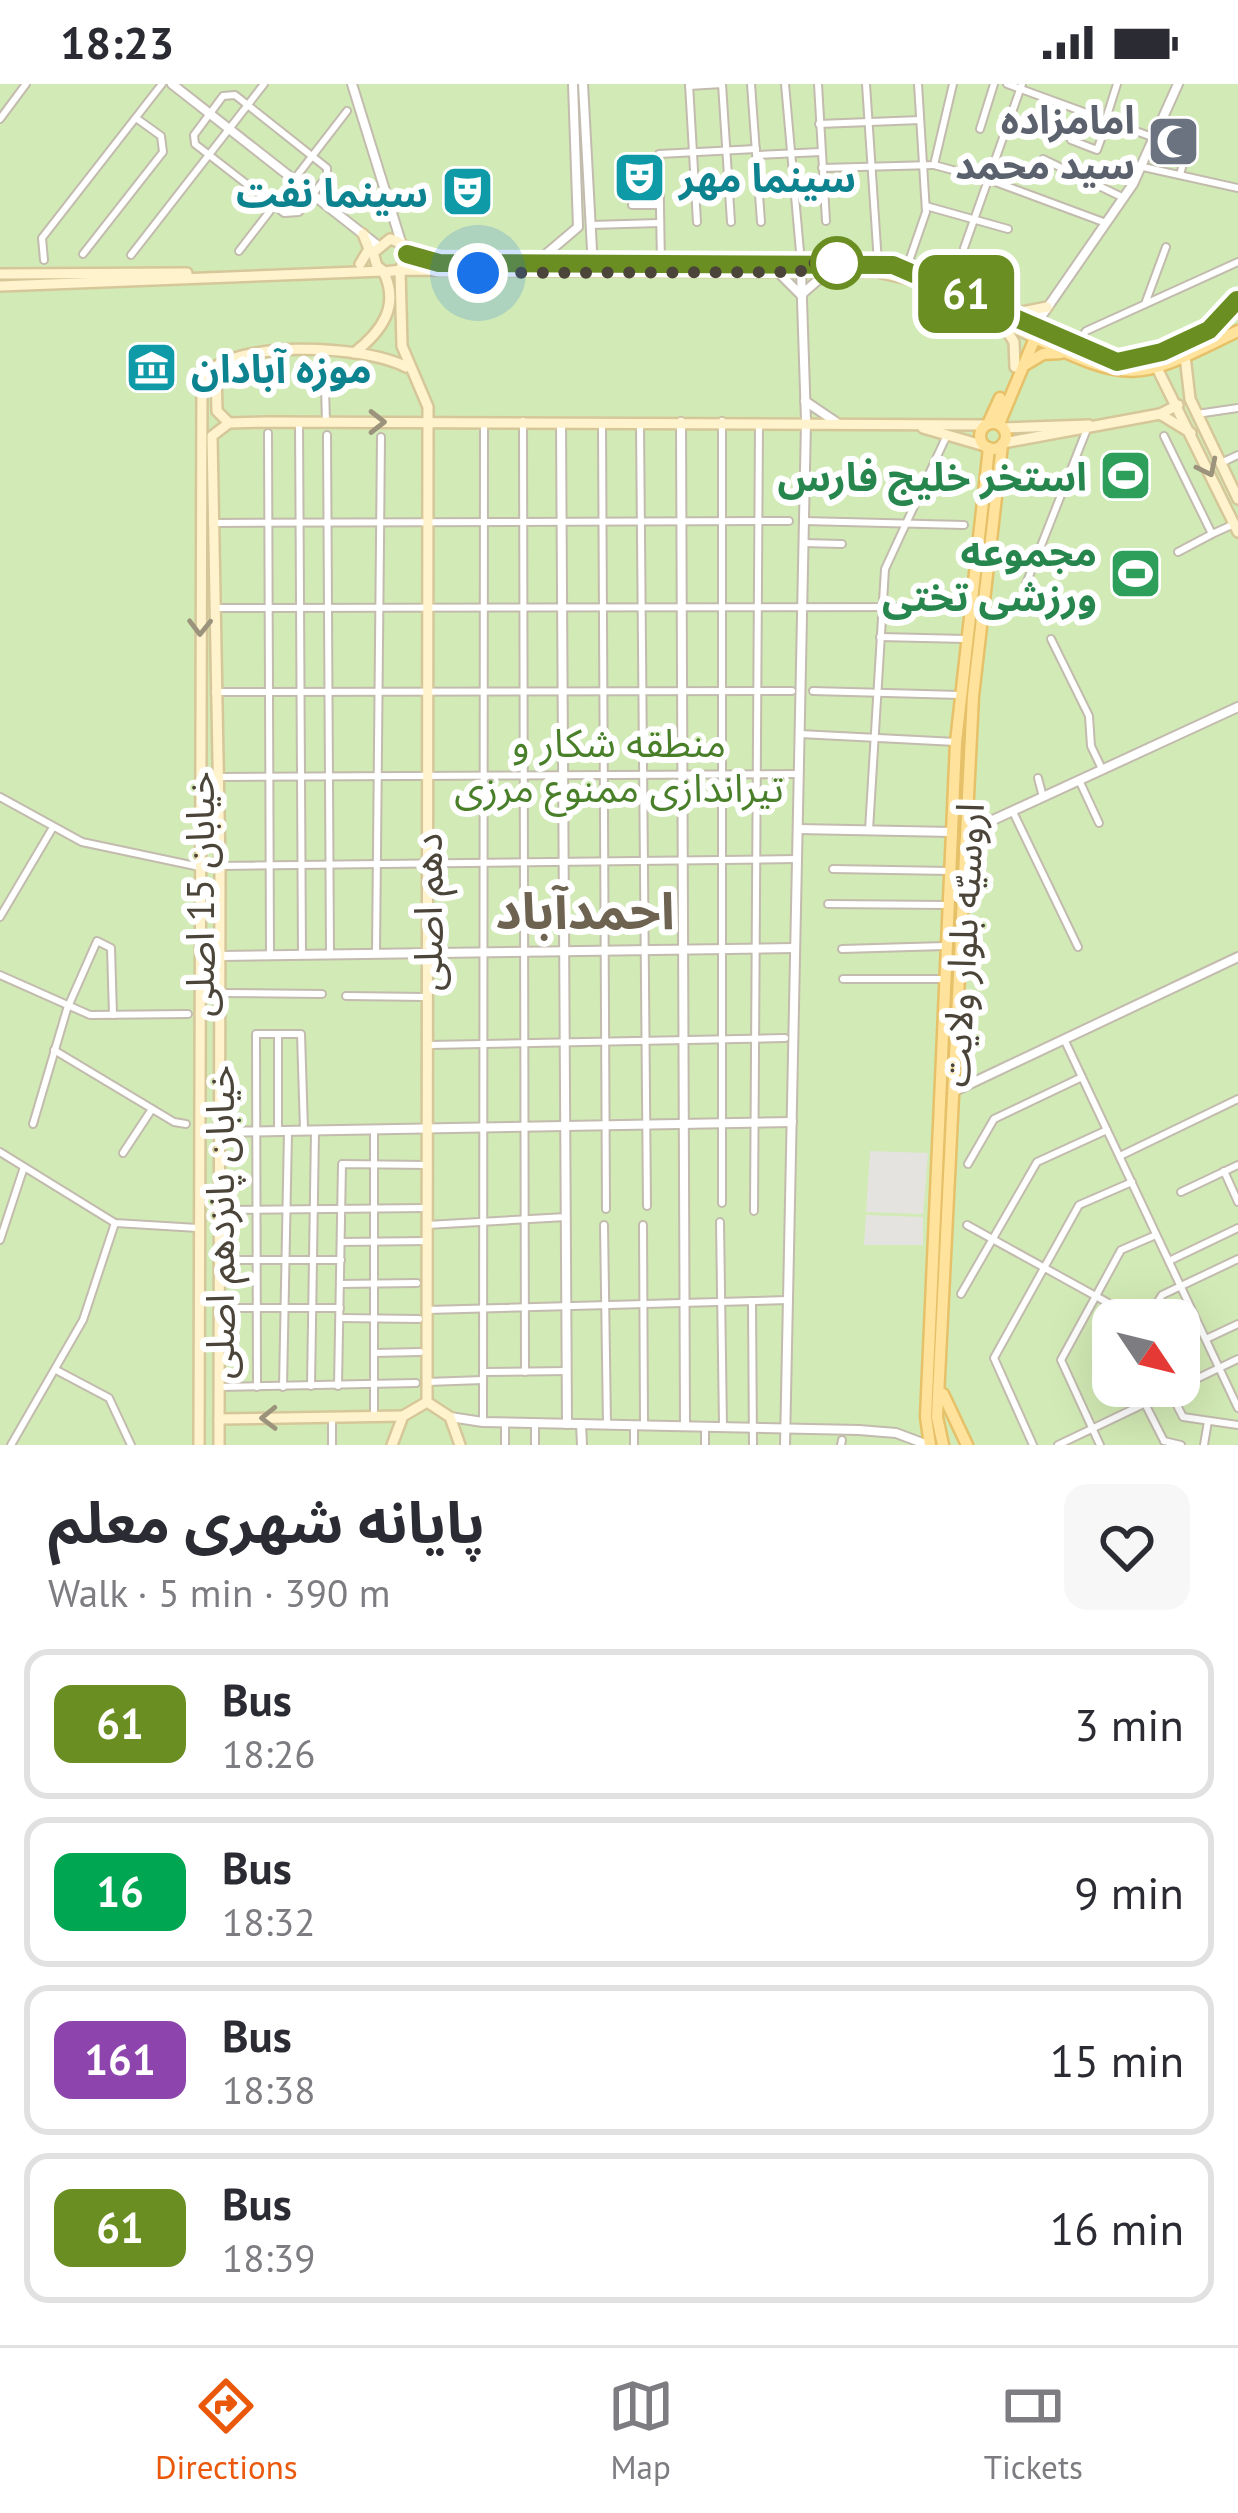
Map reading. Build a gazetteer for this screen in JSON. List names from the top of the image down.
{
  "streets": {
    "main road": [
      "خیابان 15 اصلی",
      "دهم اصلی",
      "اروسیّه بلوار ولایت",
      "خیابان پانزدهم اصلی"
    ]
  },
  "one_way": ["خیابان 15 اصلی"],
  "districts": ["احمدآباد"],
  "parks": ["منطقه شکار و تیراندازی ممنوع مرزی"],
  "places": {
    "mosque": ["امامزاده سید محمد"],
    "theatre": ["سینما مهر", "سینما نفت"],
    "museum": ["موزه آبادان"],
    "sports": ["استخر خلیج فارس", "مجموعه ورزشی تختی"]
  },
  "lines": ["bus line 61"],
  "north": "bottom right",
  "page": {
    "status": "18:23",
    "on_map": "61",
    "heading": ["پایانه شهری معلم", "Walk · 5 min · 390 m"],
    "list": [
      {
        "mark": "61",
        "name": "Bus",
        "note": "18:26",
        "value": "3 min"
      },
      {
        "mark": "16",
        "name": "Bus",
        "note": "18:32",
        "value": "9 min"
      },
      {
        "mark": "161",
        "name": "Bus",
        "note": "18:38",
        "value": "15 min"
      },
      {
        "mark": "61",
        "name": "Bus",
        "note": "18:39",
        "value": "16 min"
      }
    ],
    "tabs": ["Directions", "Map", "Tickets"]
  }
}
